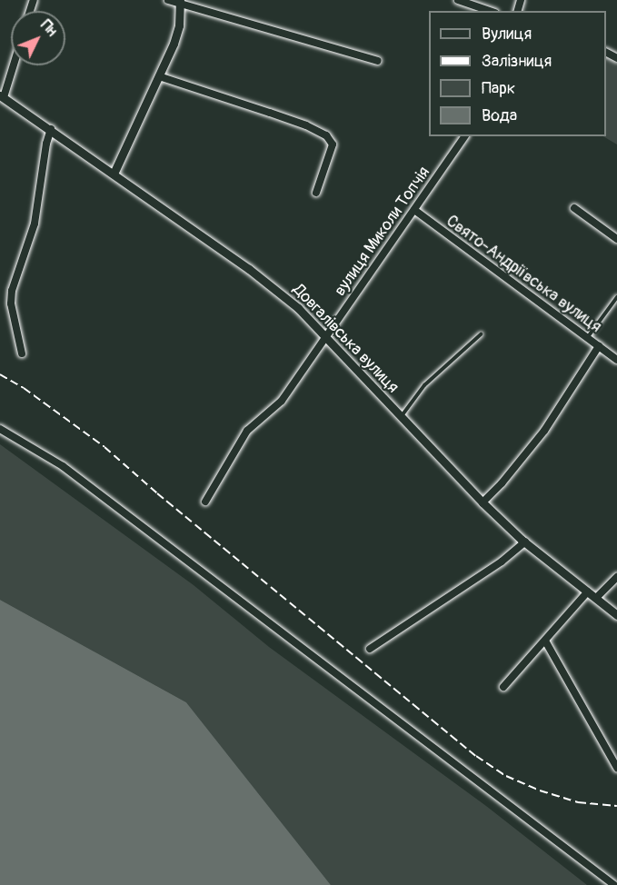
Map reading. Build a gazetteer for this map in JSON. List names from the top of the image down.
{
  "streets": {
    "street": ["вулиця Миколи Топчія", "Свято-Андріївська вулиця", "Довгалівська вулиця"]
  },
  "crossings": [
    ["вулиця Миколи Топчія", "Свято-Андріївська вулиця"],
    ["вулиця Миколи Топчія", "Довгалівська вулиця"]
  ],
  "legend": [
    "Вулиця",
    "Залізниця",
    "Парк",
    "Вода"
  ],
  "north": "top right"
}
